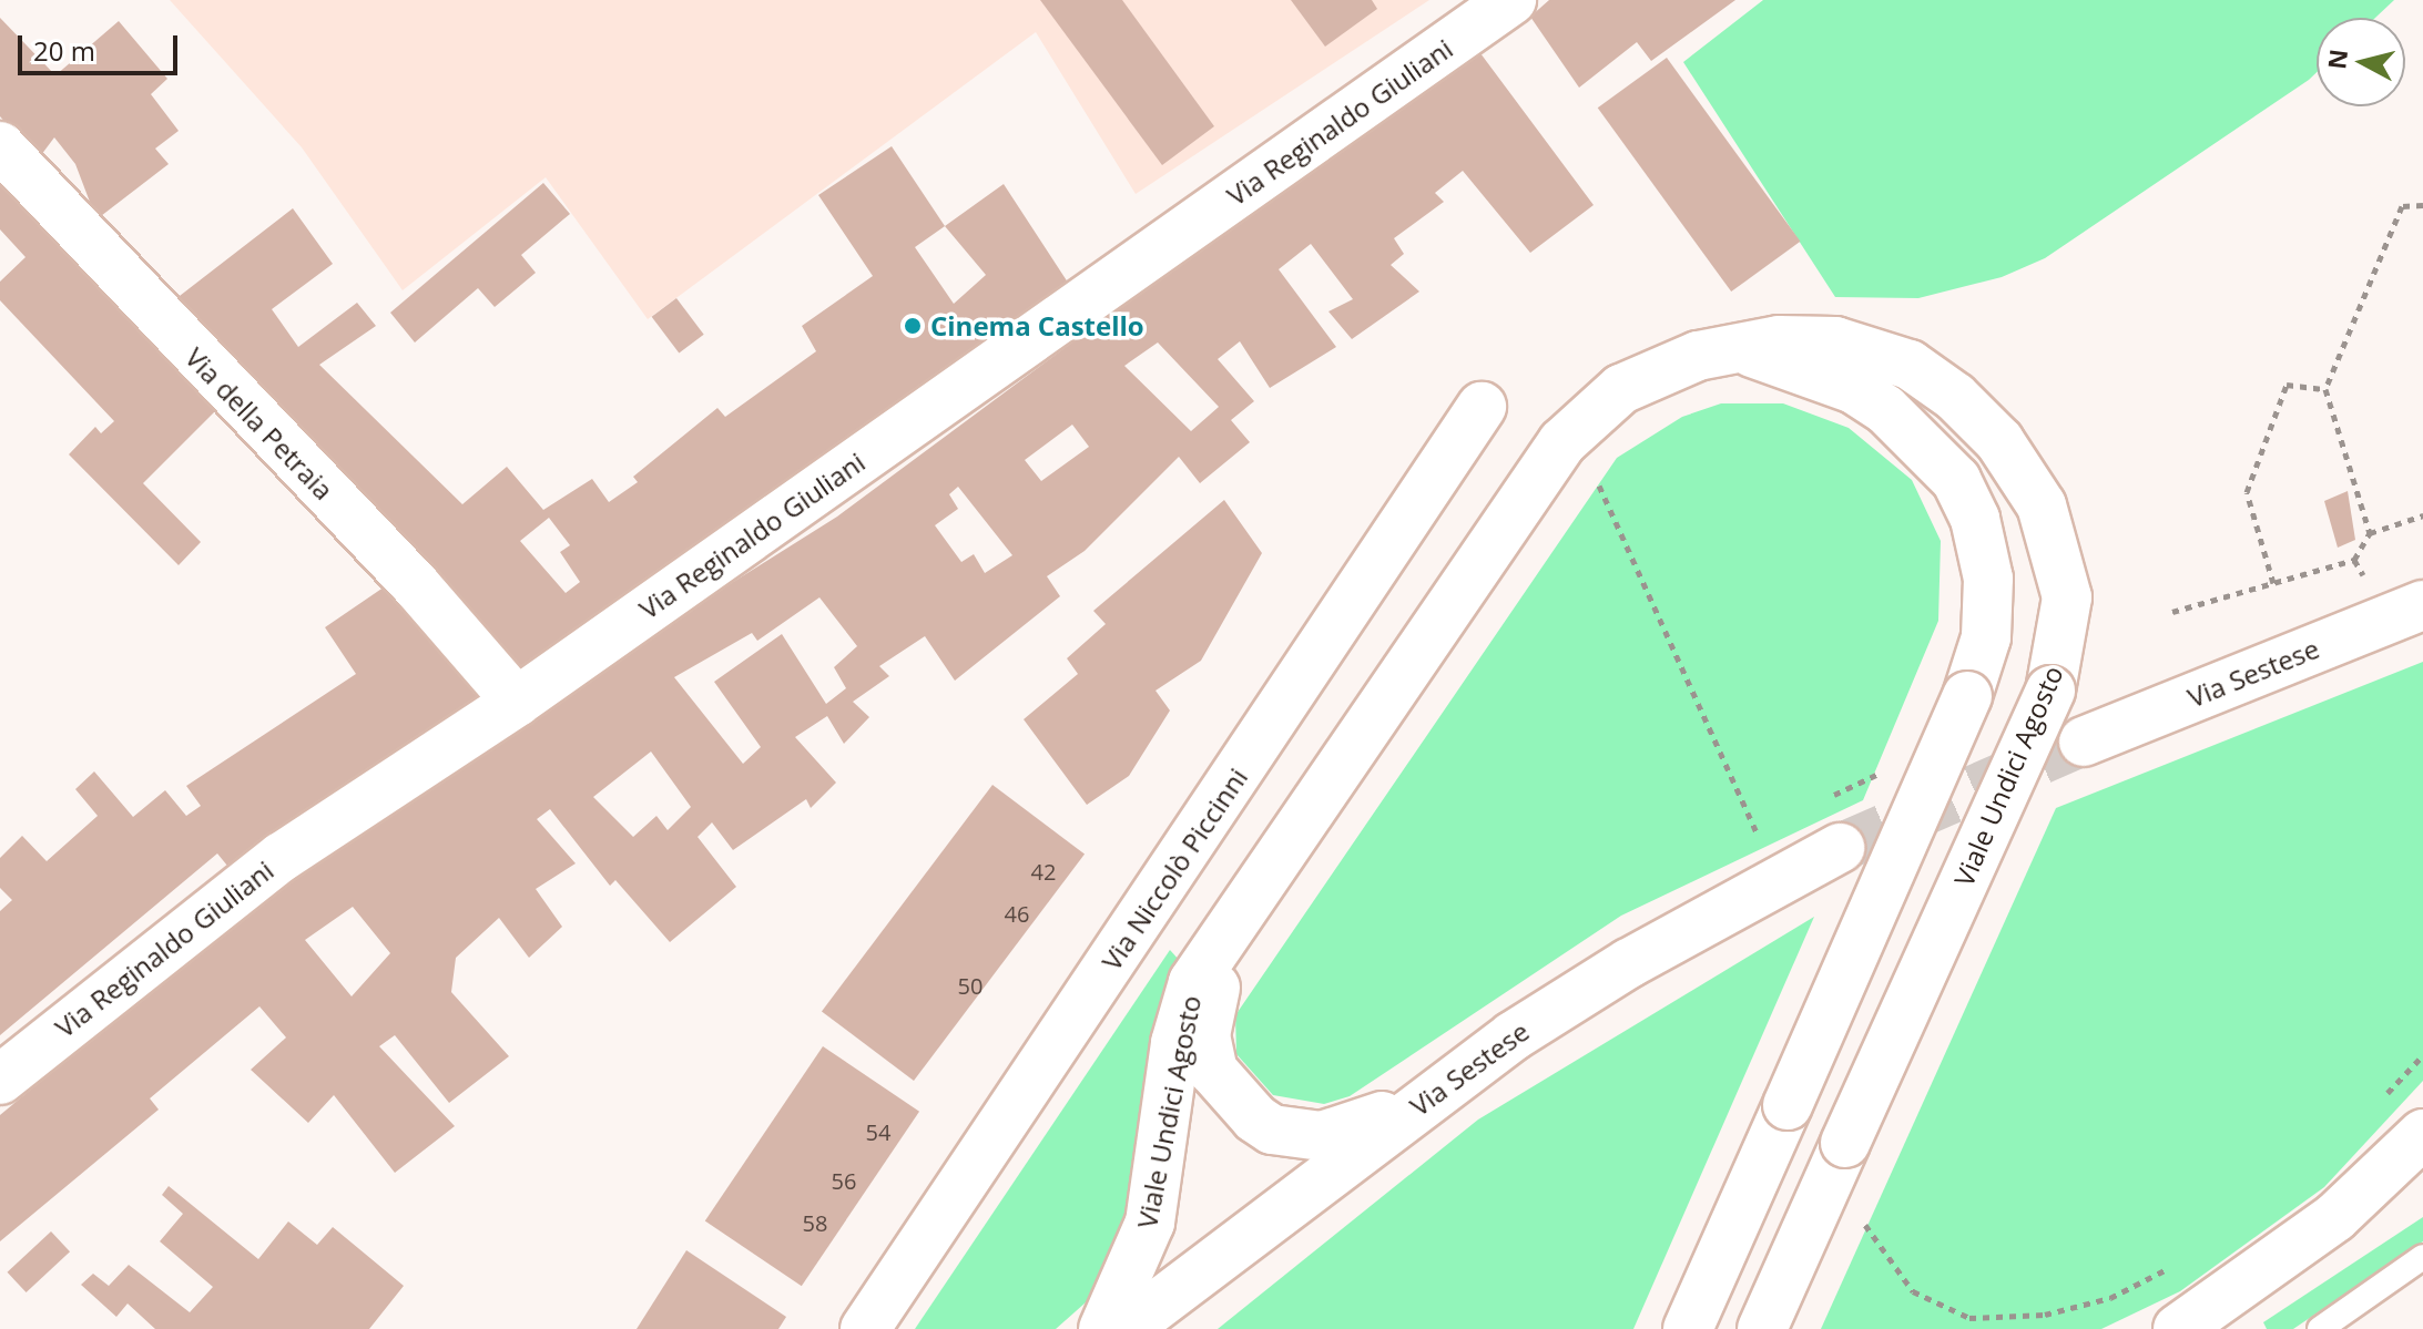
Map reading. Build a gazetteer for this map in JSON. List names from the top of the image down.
{
  "streets": {
    "main road": [
      "Via Reginaldo Giuliani",
      "Via della Petraia",
      "Via Sestese",
      "Viale Undici Agosto",
      "Via Niccolò Piccinni"
    ]
  },
  "crossings": [
    ["Via Reginaldo Giuliani", "Via della Petraia"],
    ["Via Sestese", "Viale Undici Agosto"]
  ],
  "places": ["Cinema Castello"],
  "house_numbers": [
    "42",
    "46",
    "50",
    "54",
    "56",
    "58"
  ],
  "scale_bar": "20 m",
  "north": "left"
}
